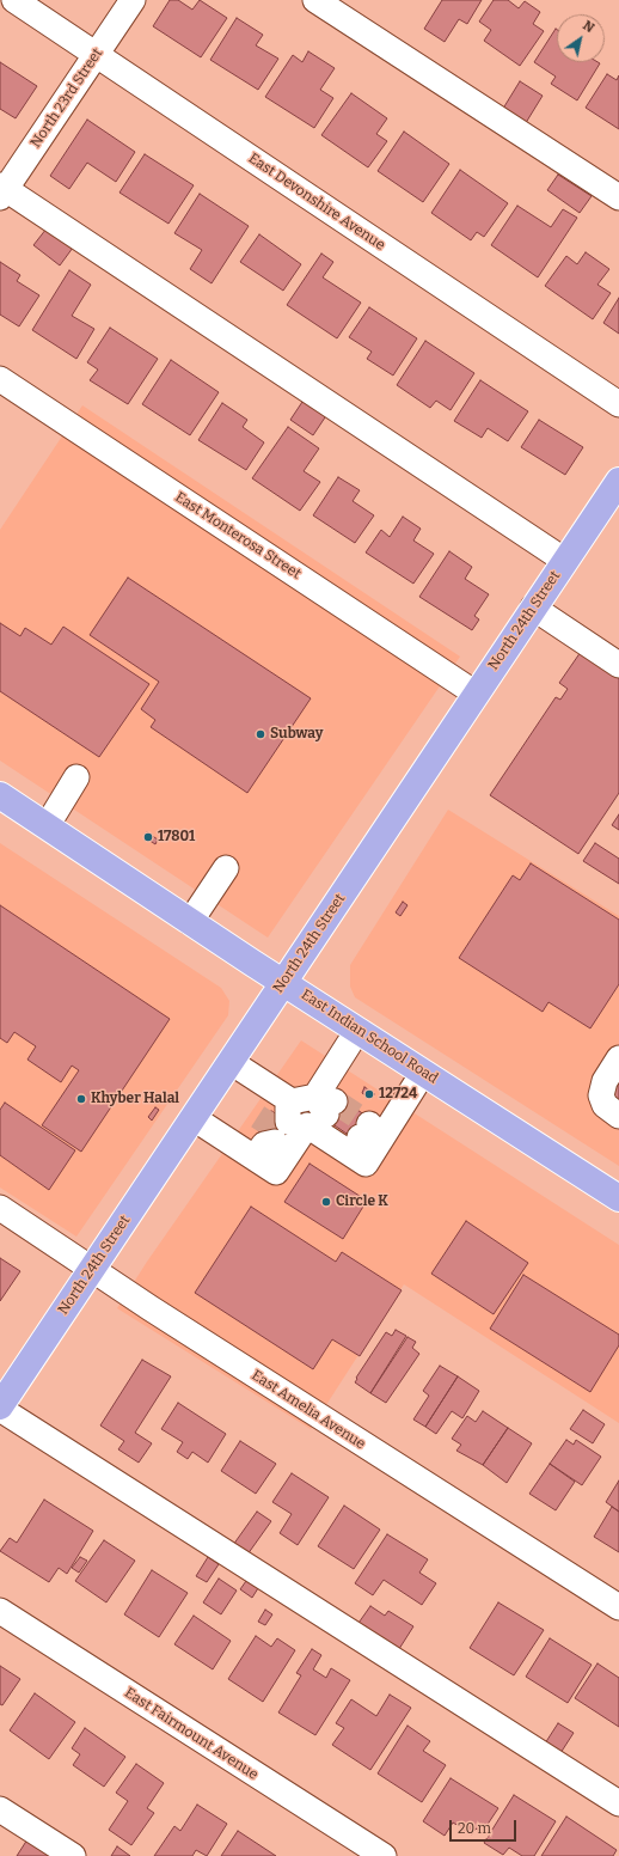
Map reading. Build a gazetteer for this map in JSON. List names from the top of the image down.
{
  "streets": {
    "main road": ["North 24th Street", "East Indian School Road"],
    "street": [
      "North 23rd Street",
      "East Devonshire Avenue",
      "East Monterosa Street",
      "East Amelia Avenue",
      "East Fairmount Avenue"
    ]
  },
  "crossings": [
    ["North 23rd Street", "East Devonshire Avenue"],
    ["East Monterosa Street", "North 24th Street"],
    ["North 24th Street", "East Indian School Road"],
    ["North 24th Street", "East Amelia Avenue"]
  ],
  "places": [
    "Subway",
    "17801",
    "12724",
    "Khyber Halal",
    "Circle K"
  ],
  "scale_bar": "20 m",
  "north": "top right"
}
